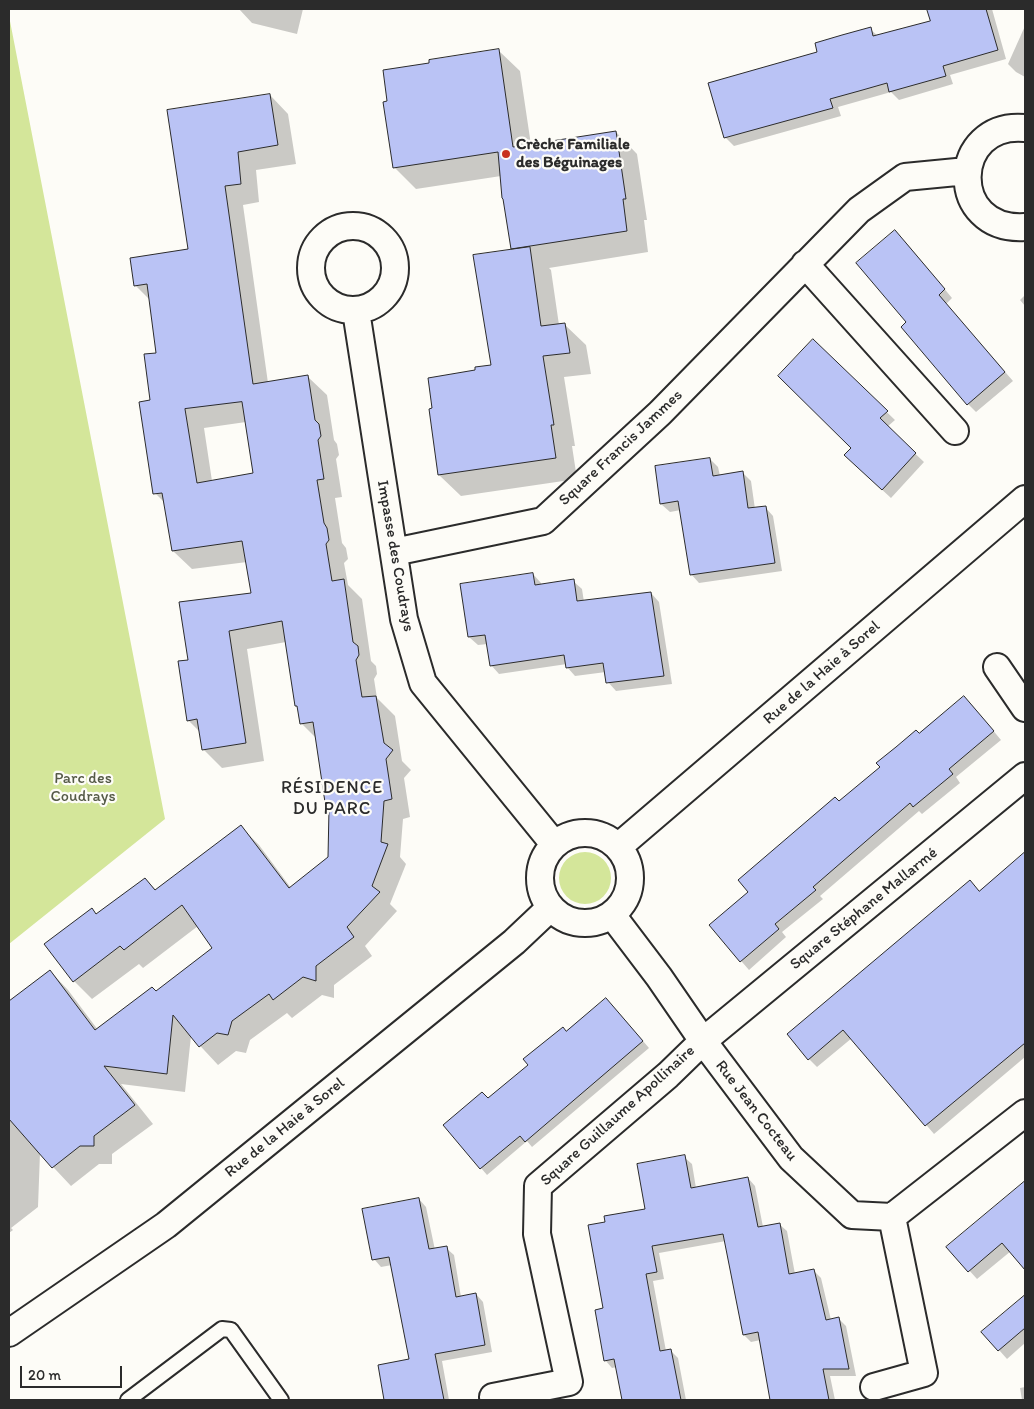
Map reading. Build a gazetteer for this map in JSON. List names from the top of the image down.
{
  "streets": {
    "street": [
      "Square Francis Jammes",
      "Impasse des Coudrays",
      "Rue de la Haie à Sorel",
      "Square Stéphane Mallarmé",
      "Rue Jean Cocteau",
      "Square Guillaume Apollinaire"
    ]
  },
  "crossings": [
    ["Square Francis Jammes", "Impasse des Coudrays"],
    ["Impasse des Coudrays", "Rue de la Haie à Sorel"],
    ["Impasse des Coudrays", "Rue Jean Cocteau"],
    ["Rue de la Haie à Sorel", "Rue Jean Cocteau"],
    ["Square Stéphane Mallarmé", "Rue Jean Cocteau"],
    ["Square Stéphane Mallarmé", "Square Guillaume Apollinaire"],
    ["Rue Jean Cocteau", "Square Guillaume Apollinaire"]
  ],
  "districts": ["RÉSIDENCE DU PARC"],
  "parks": ["Parc des Coudrays"],
  "places": ["Crèche Familiale des Béguinages"],
  "scale_bar": "20 m"
}
